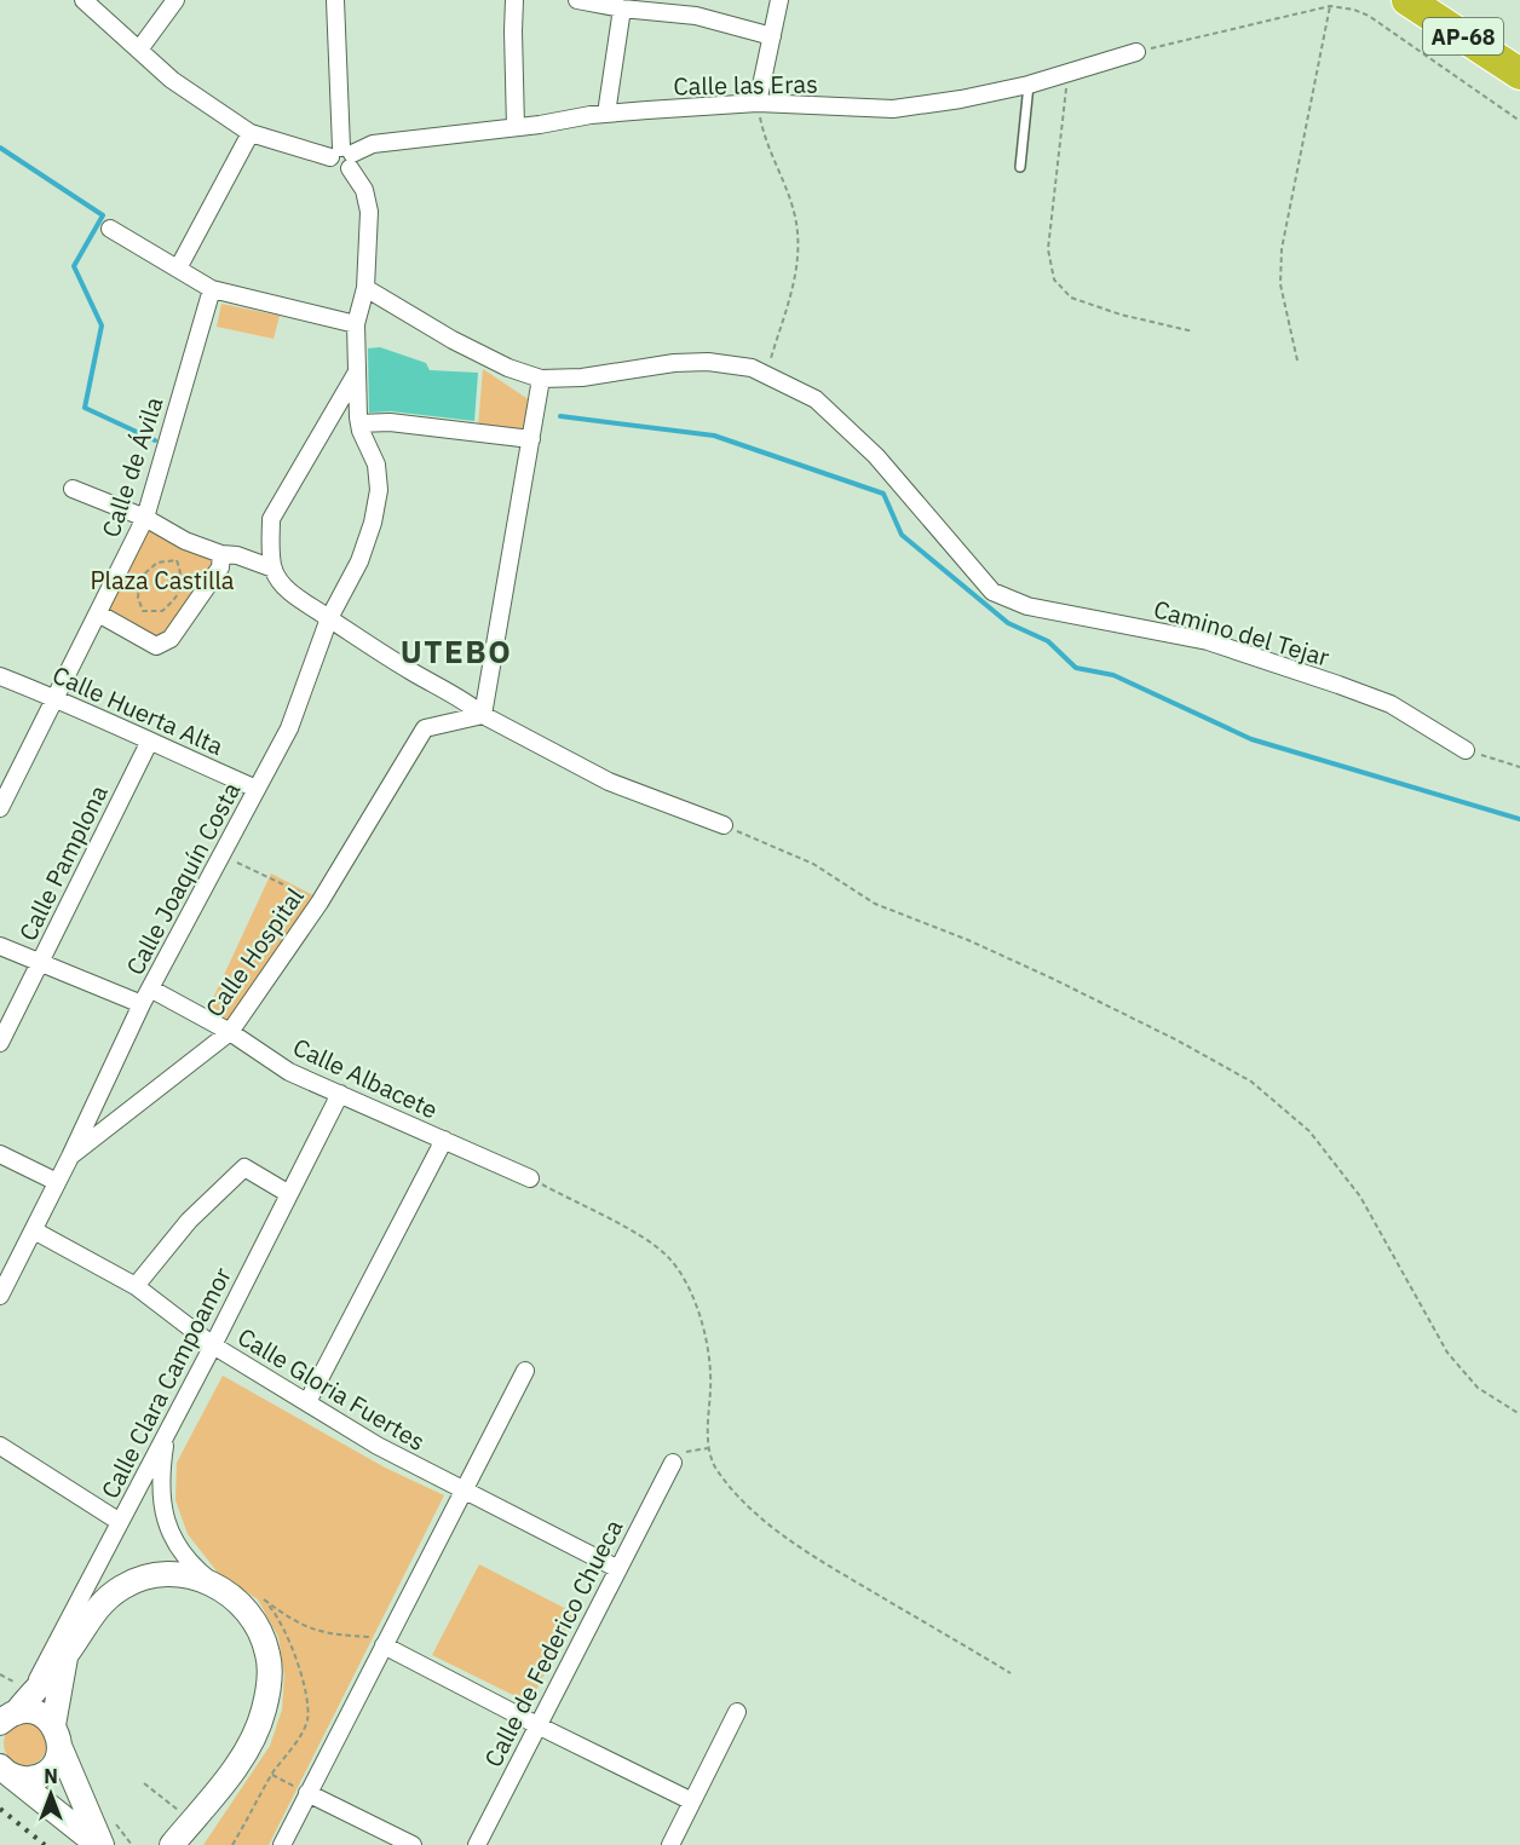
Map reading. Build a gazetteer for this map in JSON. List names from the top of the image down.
{
  "streets": {
    "highway": ["AP-68"],
    "street": [
      "Calle las Eras",
      "Calle de Ávila",
      "Camino del Tejar",
      "Calle Huerta Alta",
      "Calle Pamplona",
      "Calle Joaquín Costa",
      "Calle Hospital",
      "Calle Albacete",
      "Calle Clara Campoamor",
      "Calle Gloria Fuertes",
      "Calle de Federico Chueca"
    ]
  },
  "crossings": [
    ["Calle de Ávila", "Calle Huerta Alta"],
    ["Calle Huerta Alta", "Calle Pamplona"],
    ["Calle Huerta Alta", "Calle Joaquín Costa"],
    ["Calle Joaquín Costa", "Calle Hospital"],
    ["Calle Joaquín Costa", "Calle Albacete"],
    ["Calle Joaquín Costa", "Calle Gloria Fuertes"],
    ["Calle Hospital", "Calle Albacete"],
    ["Calle Albacete", "Calle Clara Campoamor"],
    ["Calle Clara Campoamor", "Calle Gloria Fuertes"],
    ["Calle Gloria Fuertes", "Calle de Federico Chueca"]
  ],
  "districts": ["UTEBO"],
  "parks": ["Plaza Castilla"],
  "north": "top"
}
